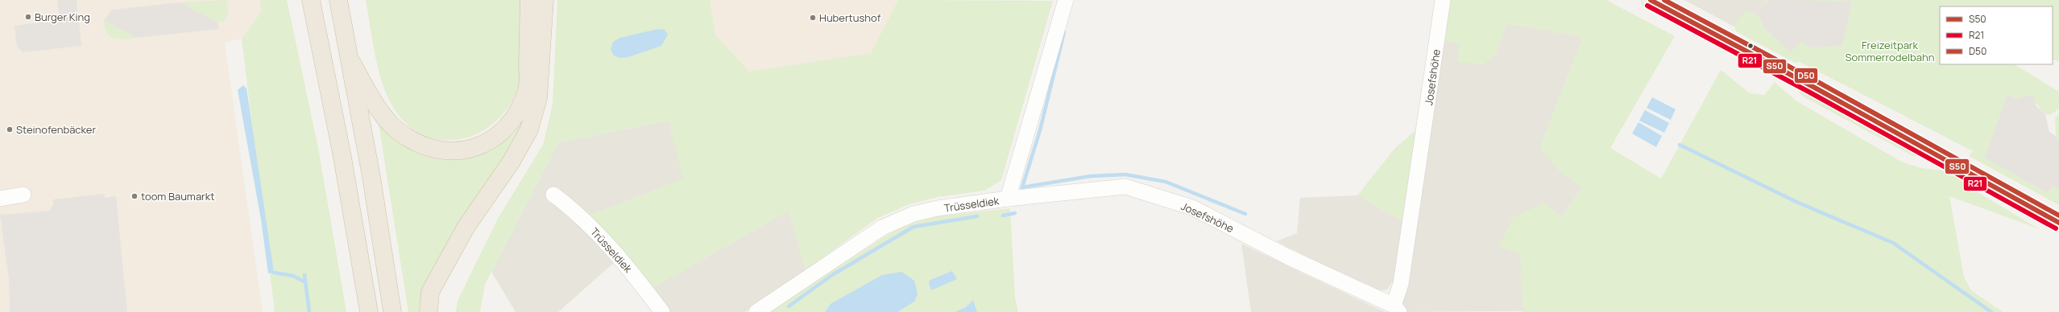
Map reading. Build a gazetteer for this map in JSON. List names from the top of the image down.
{
  "streets": {
    "street": ["Josefshöhe", "Trüsseldiek"]
  },
  "crossings": [
    ["Josefshöhe", "Trüsseldiek"]
  ],
  "parks": ["Freizeitpark Sommerrodelbahn"],
  "places": [
    "Burger King",
    "Hubertushof",
    "Steinofenbäcker",
    "toom Baumarkt"
  ],
  "lines": ["transit line S50", "transit line D50", "transit line R21"],
  "legend": ["S50", "R21", "D50"]
}
